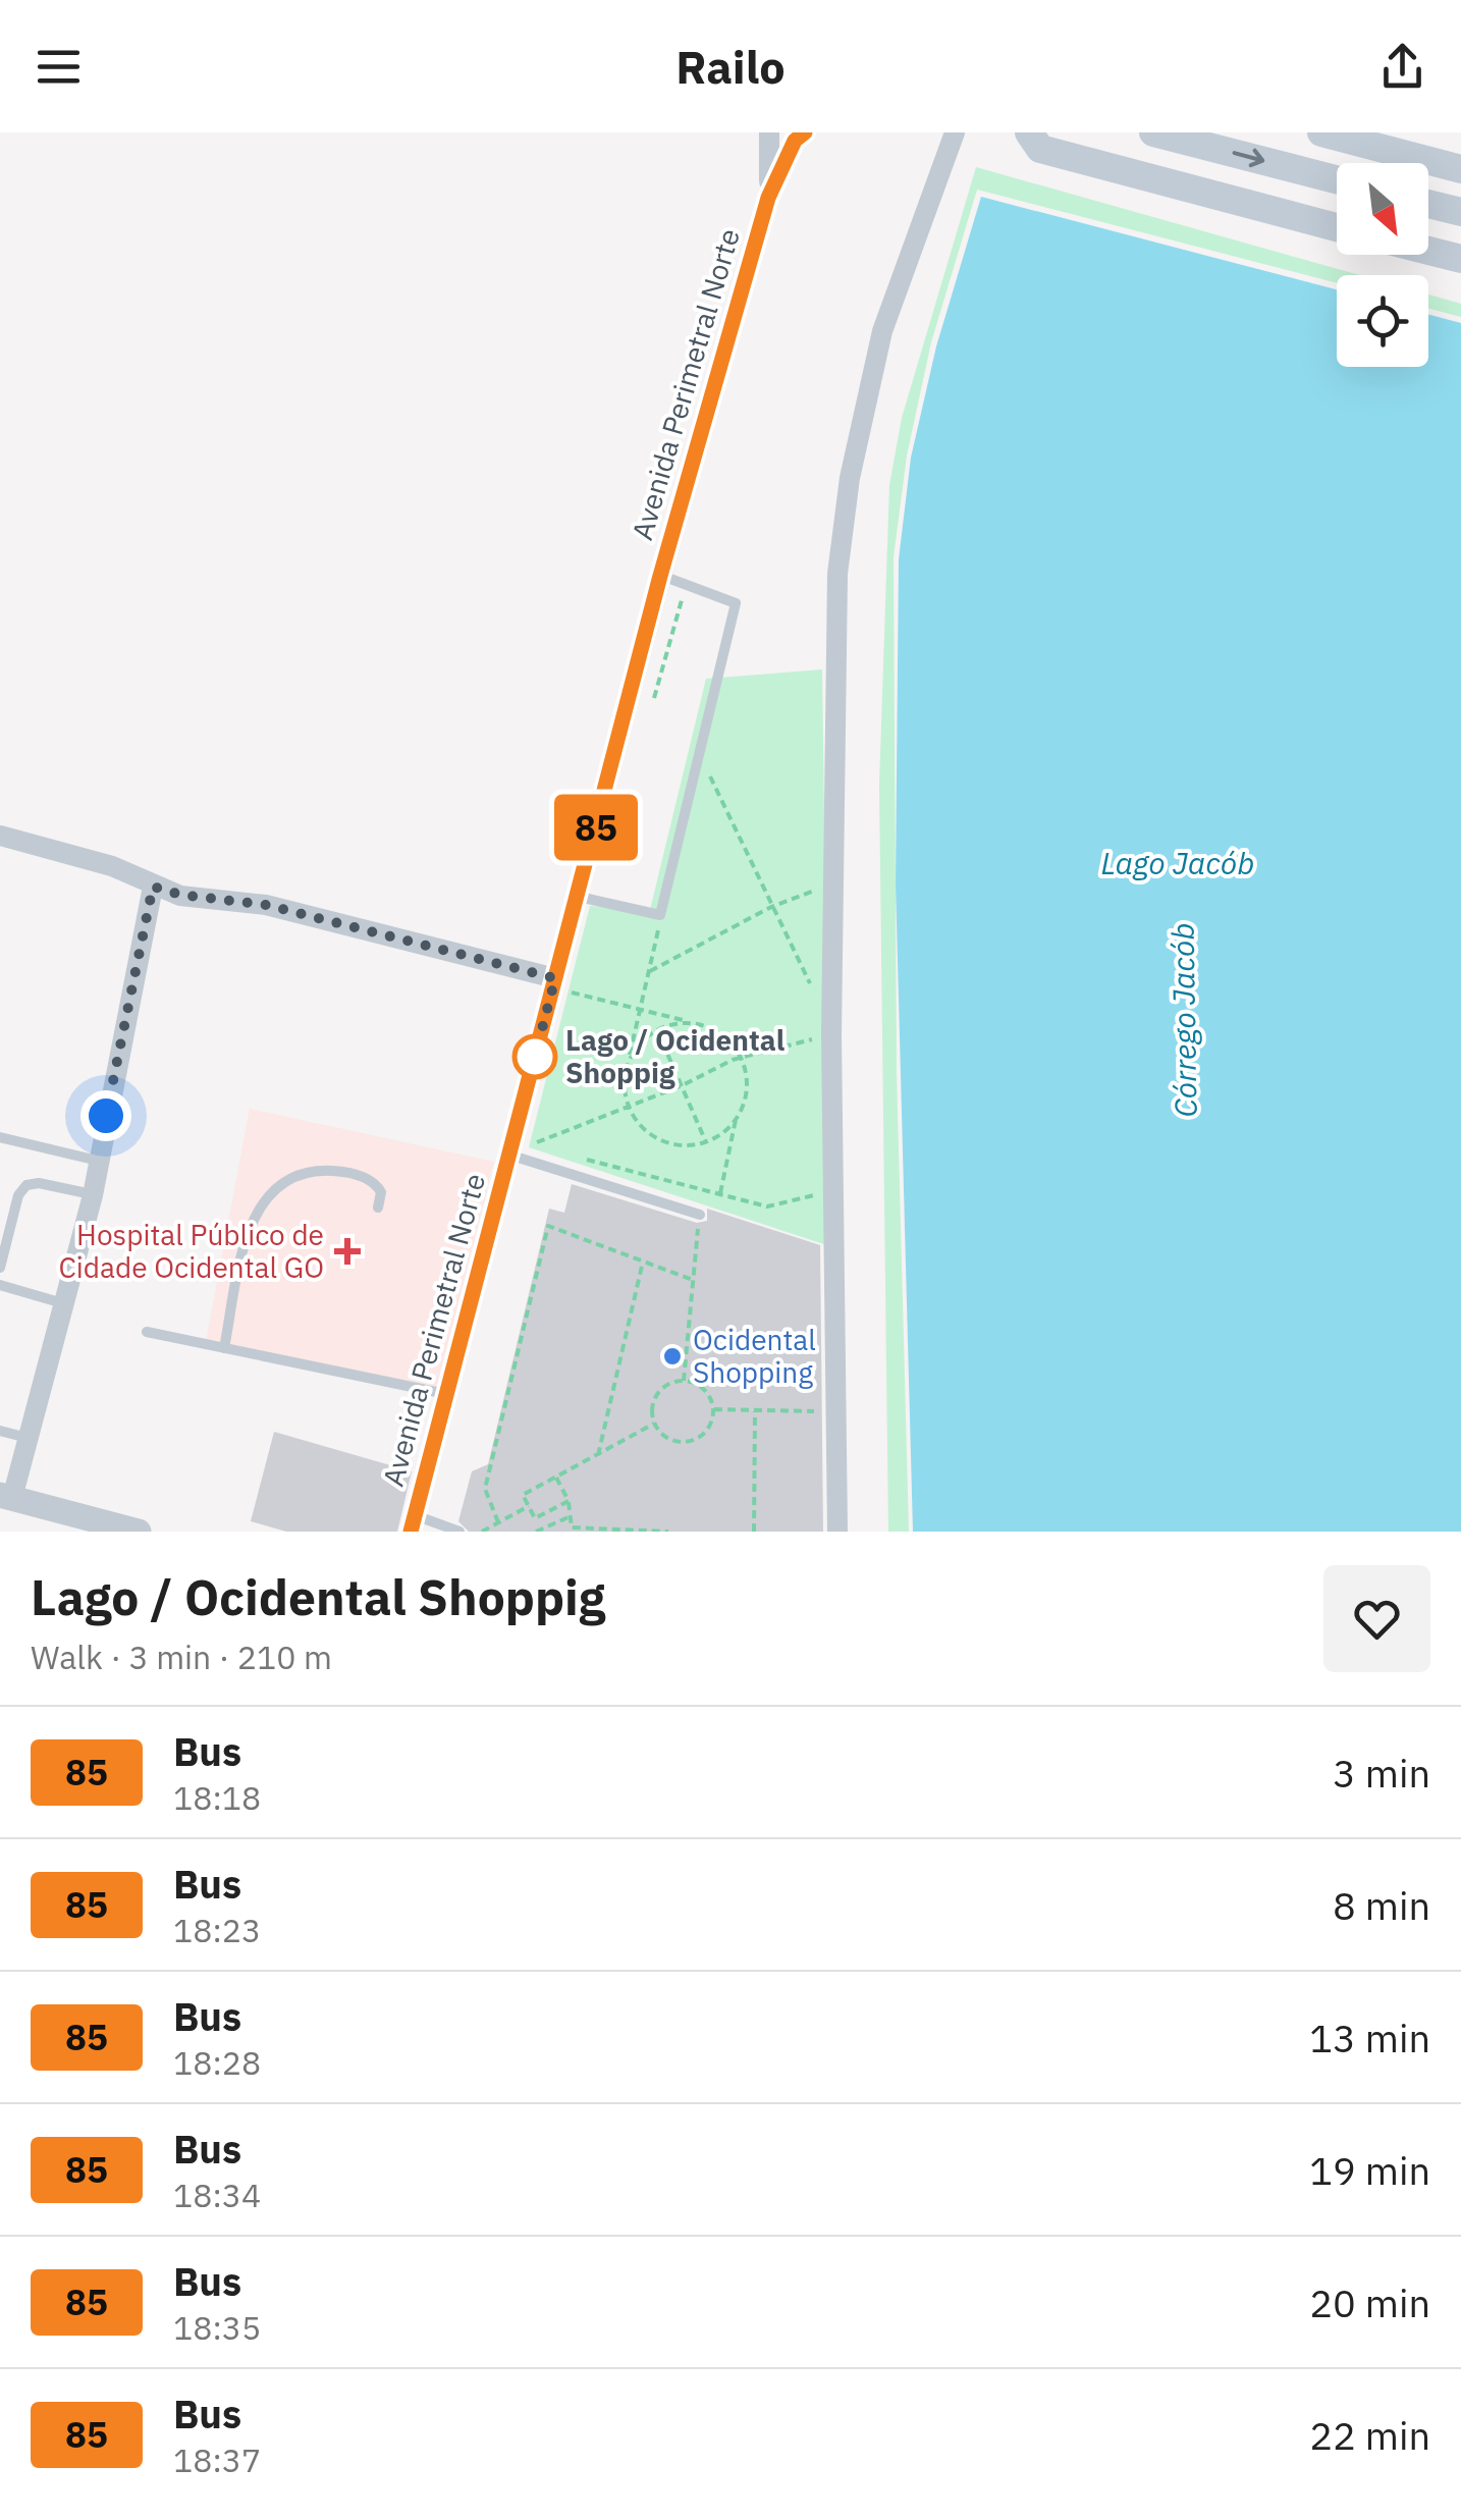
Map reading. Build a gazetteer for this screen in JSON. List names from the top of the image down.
{
  "streets": {
    "street": ["Avenida Perimetral Norte"]
  },
  "water": ["Lago Jacób", "Córrego Jacób"],
  "places": {
    "other": ["Lago / Ocidental Shoppig", "Ocidental Shopping"],
    "health": ["Hospital Público de Cidade Ocidental GO"]
  },
  "lines": ["bus line 85"],
  "north": "bottom right",
  "page": {
    "header": "Railo",
    "on_map": "85",
    "heading": ["Lago / Ocidental Shoppig", "Walk · 3 min · 210 m"],
    "list": [
      {
        "mark": "85",
        "name": "Bus",
        "note": "18:18",
        "value": "3 min"
      },
      {
        "mark": "85",
        "name": "Bus",
        "note": "18:23",
        "value": "8 min"
      },
      {
        "mark": "85",
        "name": "Bus",
        "note": "18:28",
        "value": "13 min"
      },
      {
        "mark": "85",
        "name": "Bus",
        "note": "18:34",
        "value": "19 min"
      },
      {
        "mark": "85",
        "name": "Bus",
        "note": "18:35",
        "value": "20 min"
      },
      {
        "mark": "85",
        "name": "Bus",
        "note": "18:37",
        "value": "22 min"
      }
    ]
  }
}
